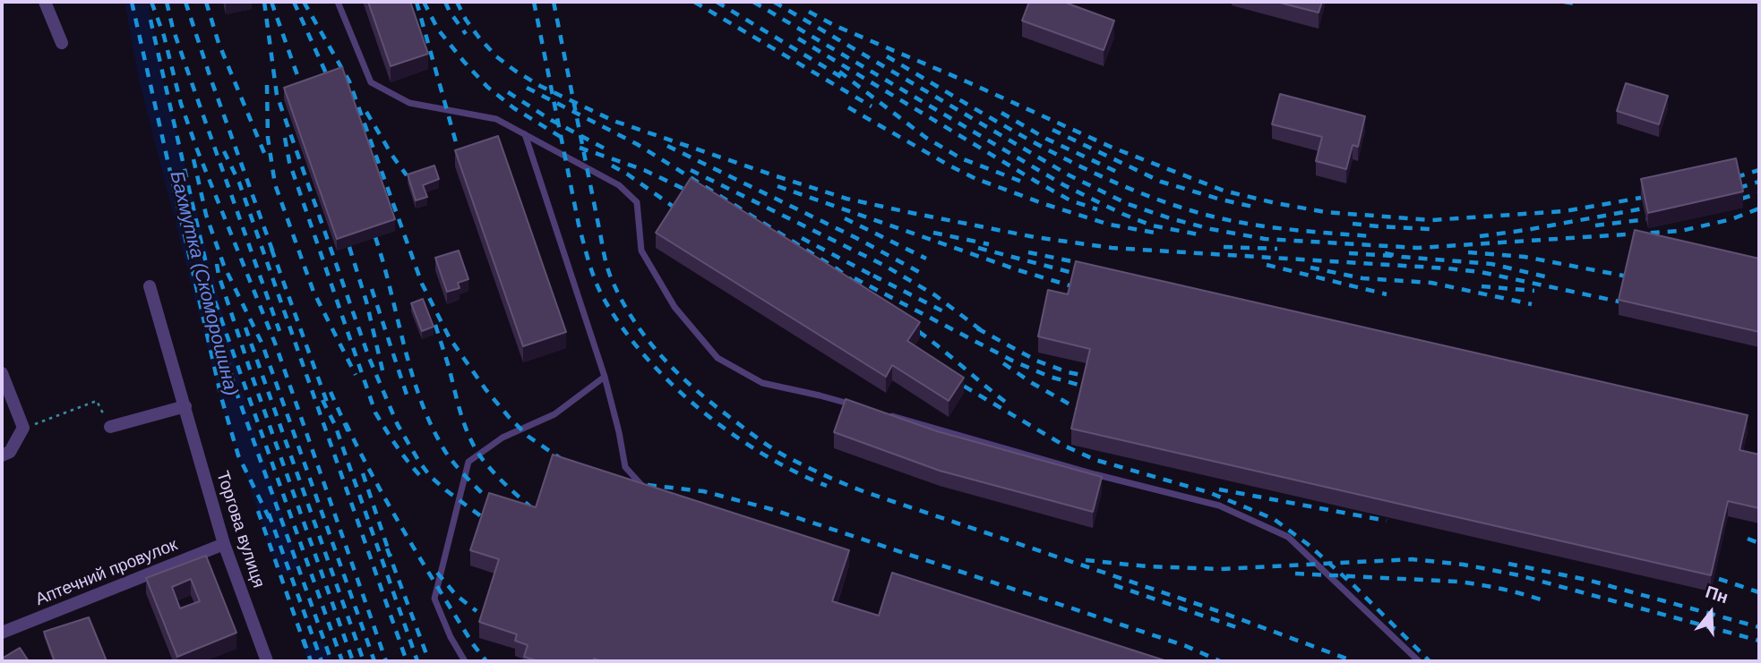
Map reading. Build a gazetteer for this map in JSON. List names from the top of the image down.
{
  "streets": {
    "street": ["Торгова вулиця", "Аптечний провулок"]
  },
  "crossings": [
    ["Торгова вулиця", "Аптечний провулок"]
  ],
  "water": ["Бахмутка (Скоморошина)"],
  "north": "top"
}
